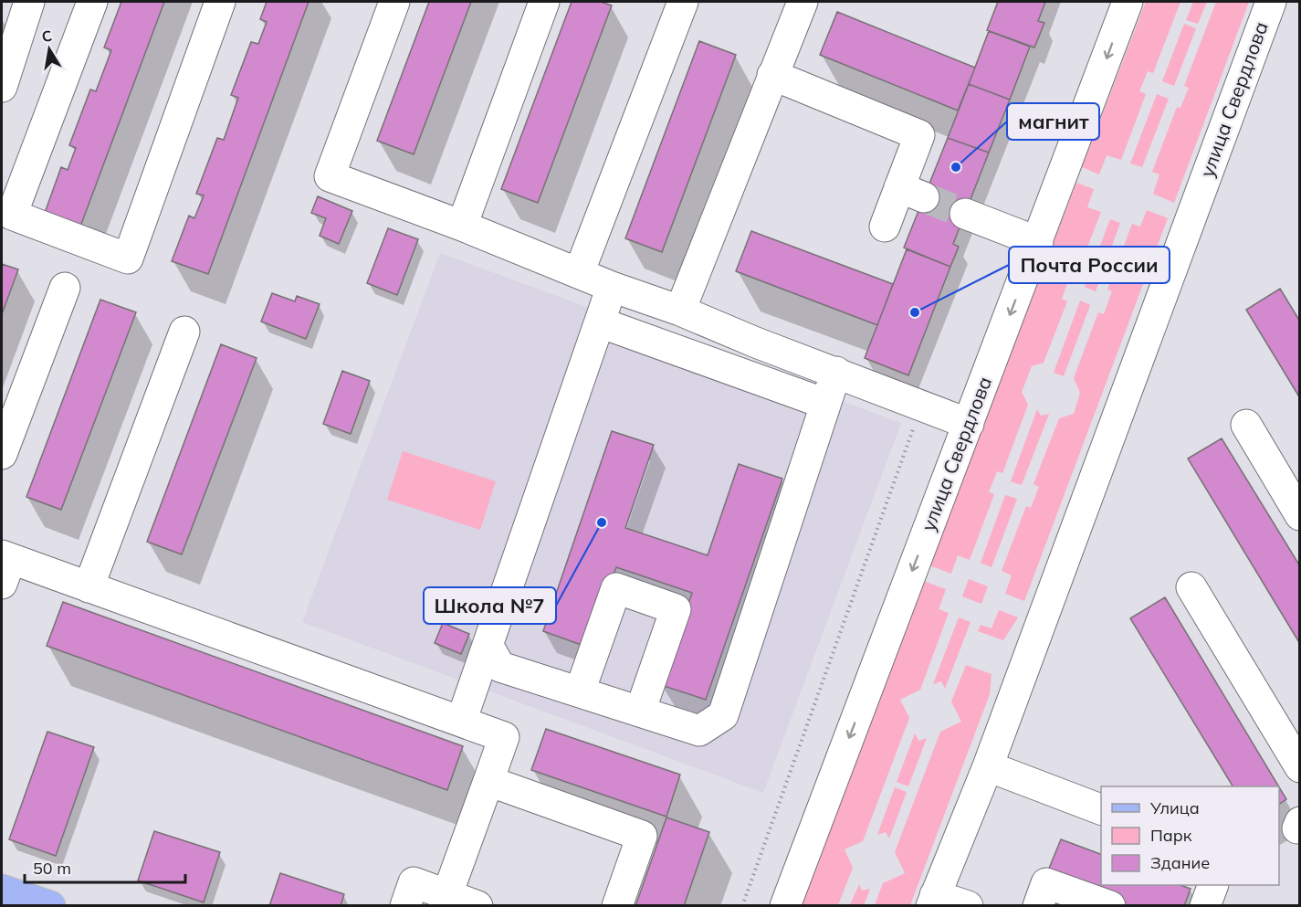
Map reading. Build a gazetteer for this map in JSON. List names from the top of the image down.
{
  "streets": {
    "street": ["улица Свердлова"]
  },
  "places": ["магнит", "Почта России", "Школа №7"],
  "legend": ["Улица", "Парк", "Здание"],
  "scale_bar": "50 m",
  "north": "top"
}
